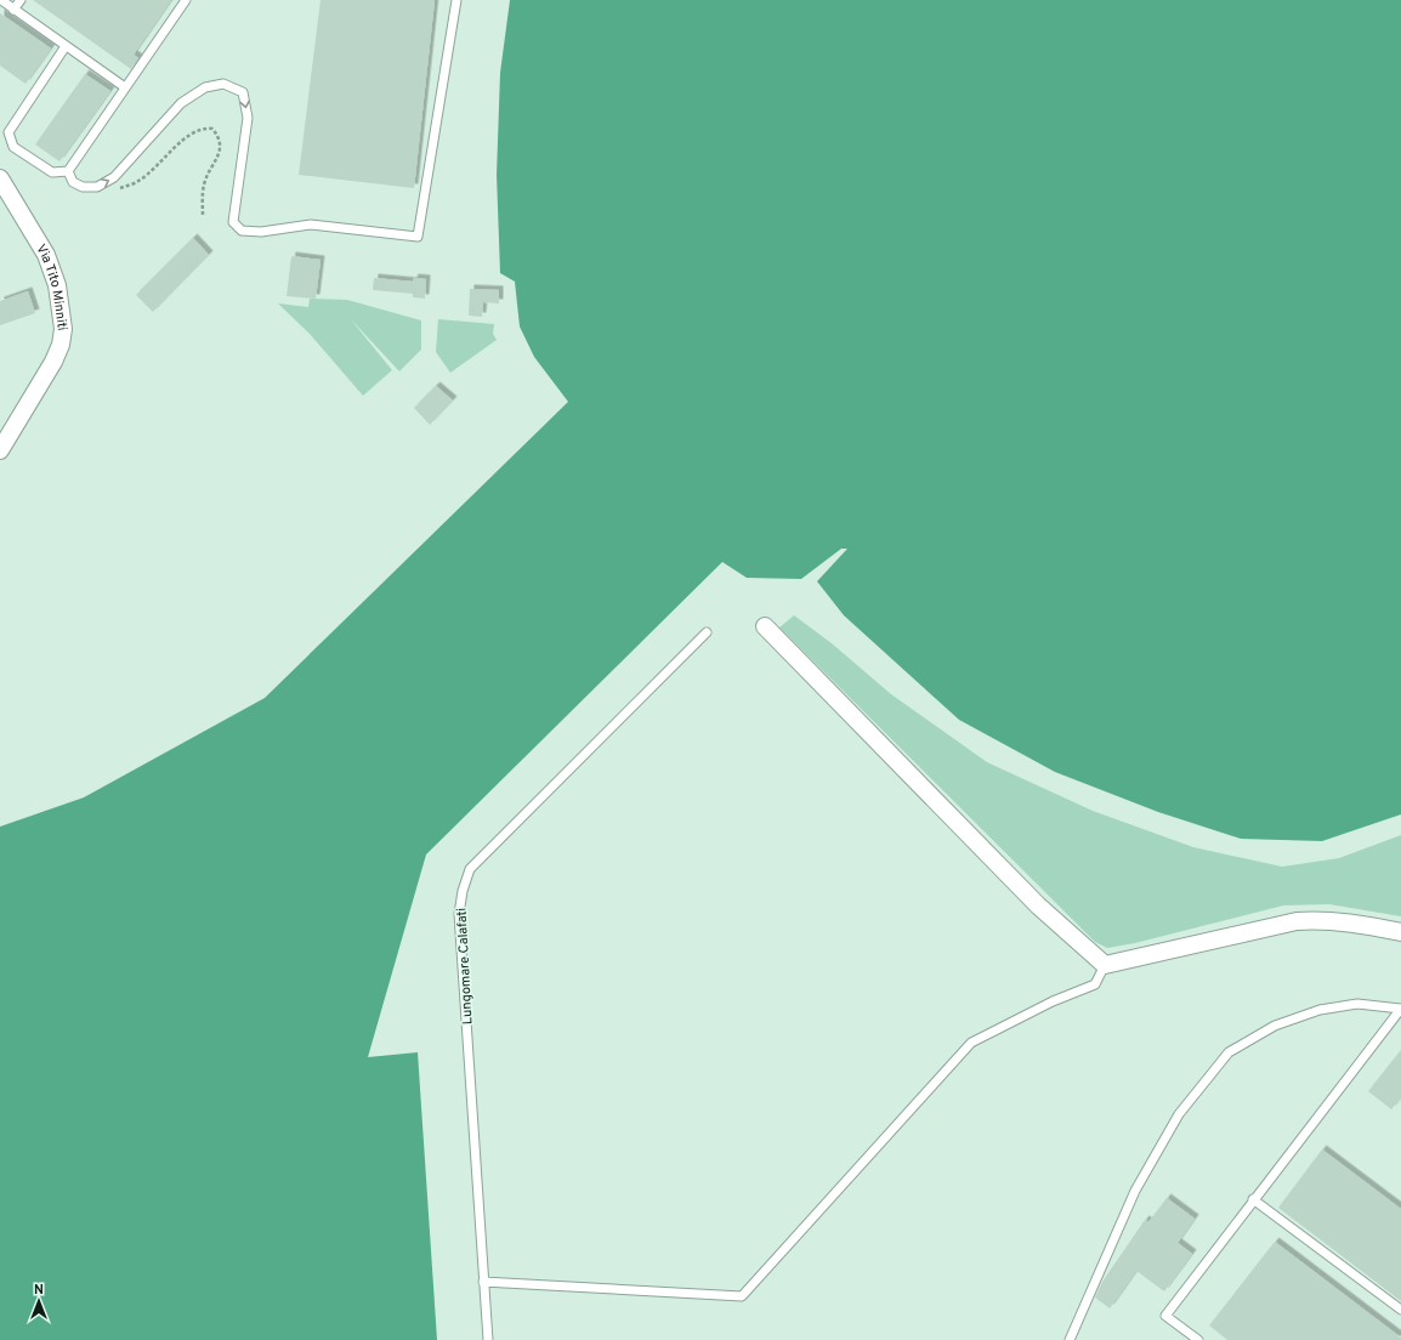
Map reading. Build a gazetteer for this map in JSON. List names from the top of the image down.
{
  "streets": {
    "street": ["Via Tito Minniti"],
    "lane": ["Lungomare Calafati"]
  },
  "north": "top"
}
